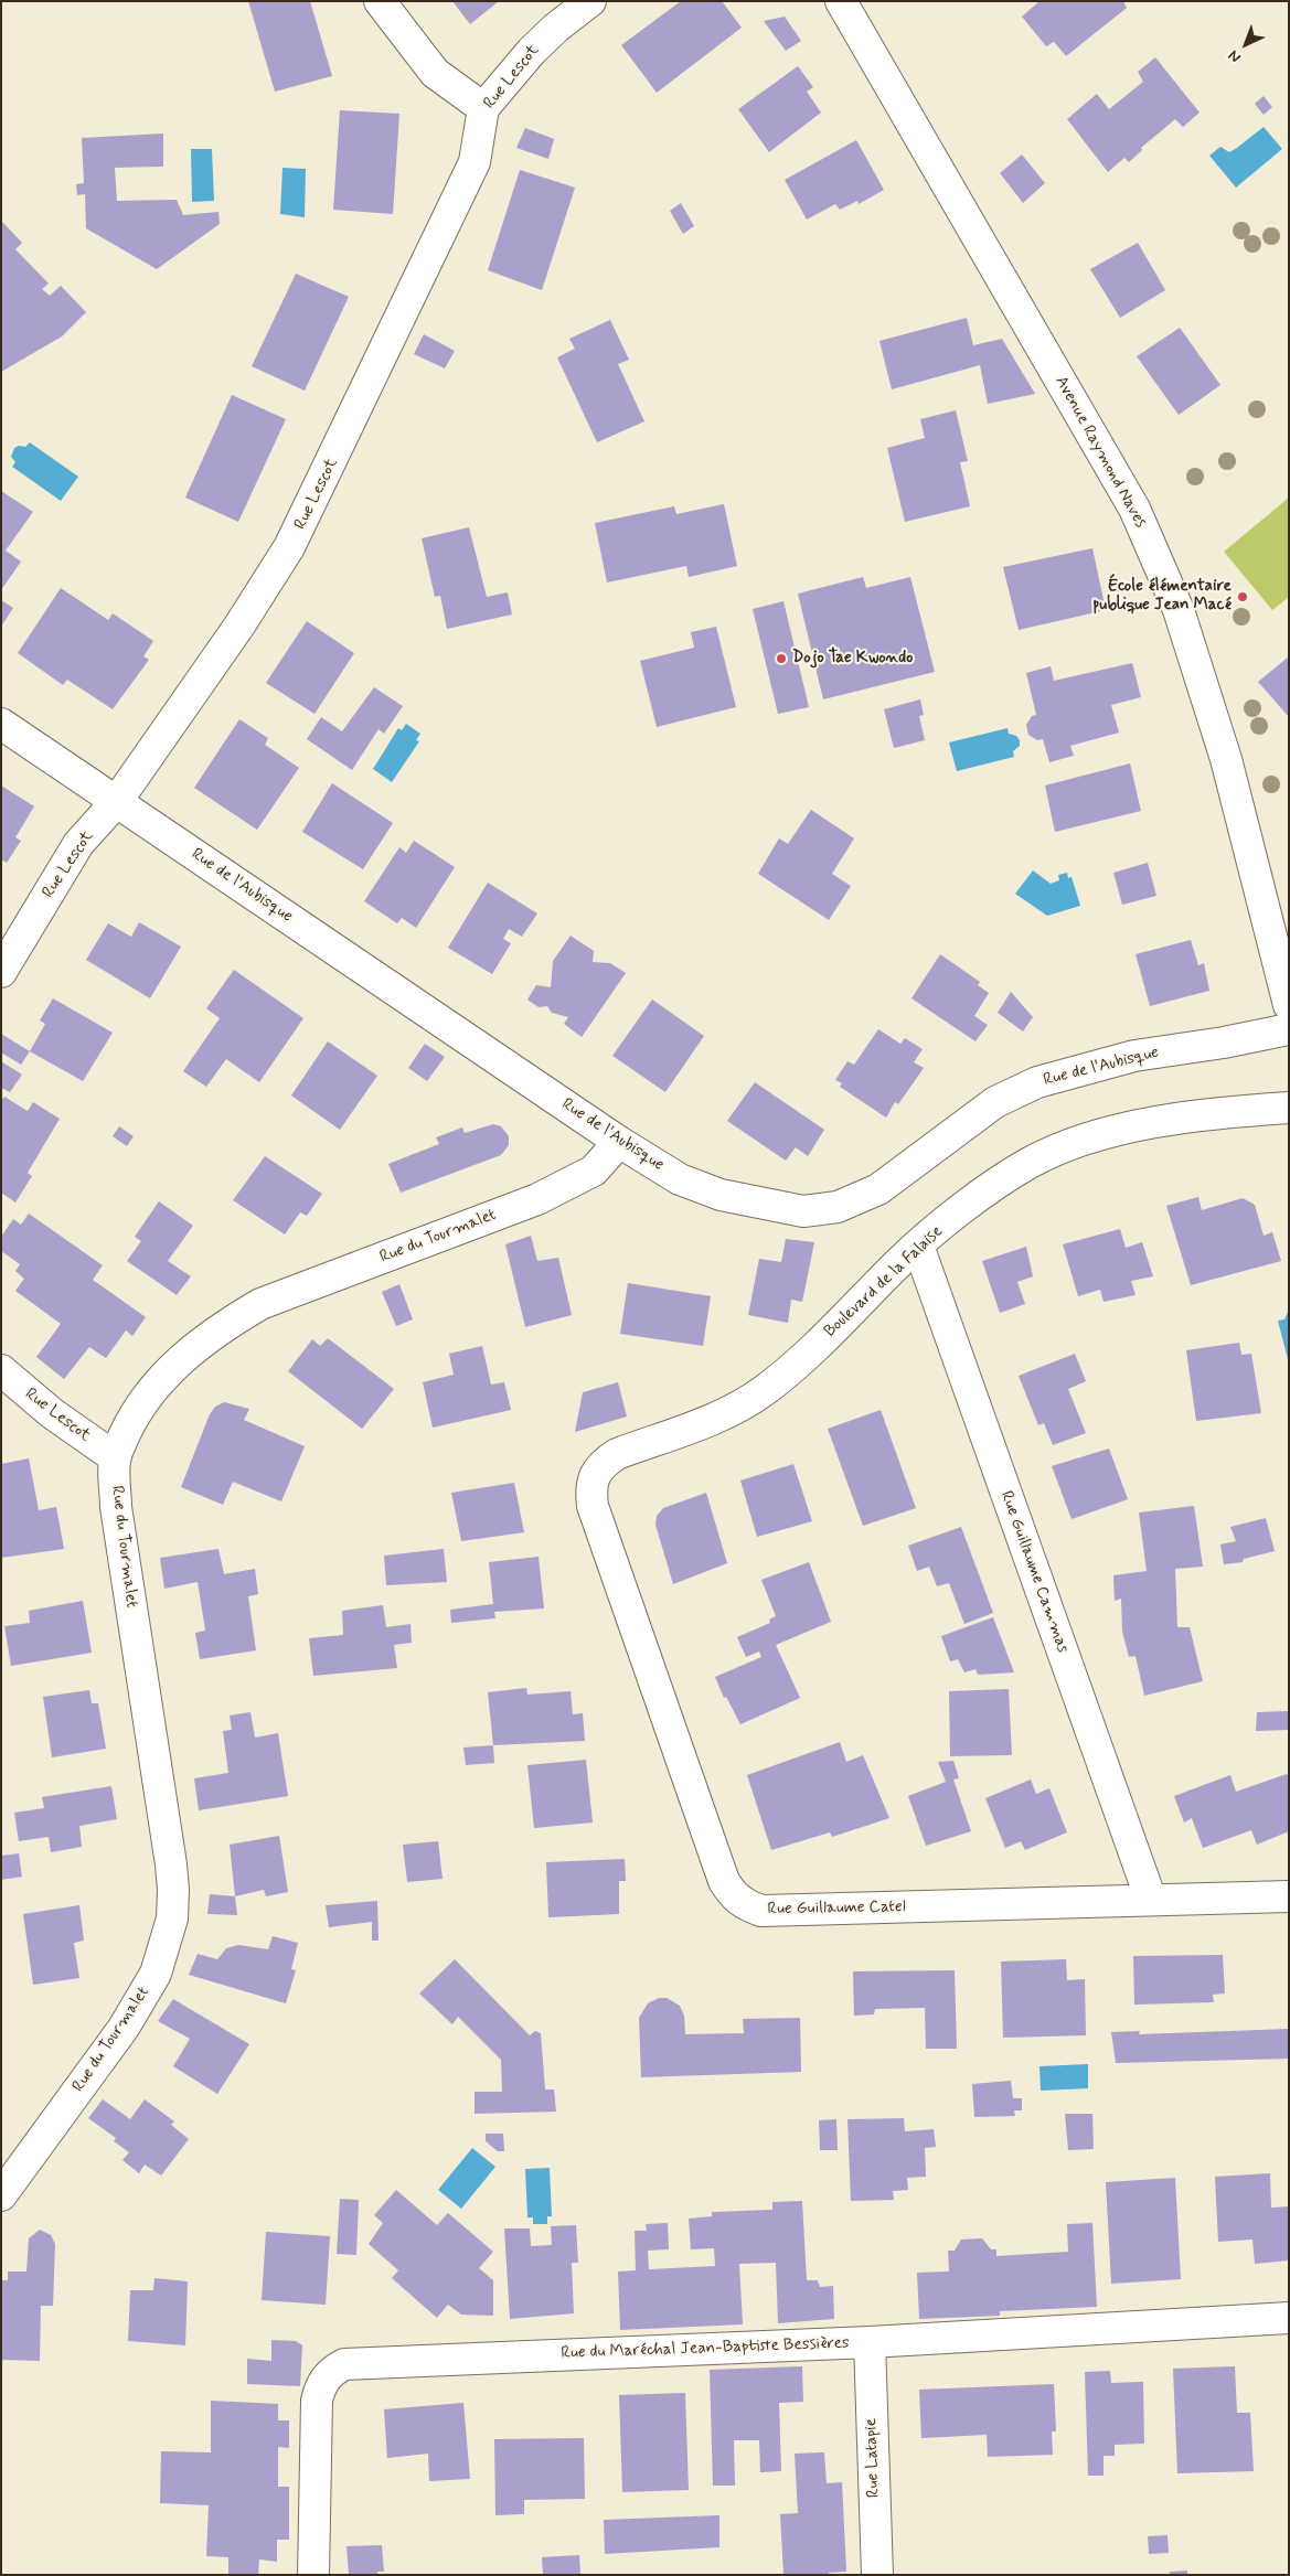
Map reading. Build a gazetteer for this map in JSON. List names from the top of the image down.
{
  "streets": {
    "street": [
      "Rue Lescot",
      "Avenue Raymond Naves",
      "Rue de l'Aubisque",
      "Rue du Tourmalet",
      "Boulevard de la Falaise",
      "Rue Guillaume Cammas",
      "Rue Guillaume Catel",
      "Rue du Maréchal Jean-Baptiste Bessières",
      "Rue Latapie"
    ]
  },
  "crossings": [
    ["Rue Lescot", "Rue de l'Aubisque"],
    ["Rue Lescot", "Rue du Tourmalet"],
    ["Rue de l'Aubisque", "Rue du Tourmalet"],
    ["Boulevard de la Falaise", "Rue Guillaume Cammas"],
    ["Boulevard de la Falaise", "Rue Guillaume Catel"],
    ["Rue Guillaume Cammas", "Rue Guillaume Catel"],
    ["Rue du Maréchal Jean-Baptiste Bessières", "Rue Latapie"]
  ],
  "places": ["École élémentaire publique Jean Macé", "Dojo Tae Kwondo"],
  "north": "bottom left"
}
